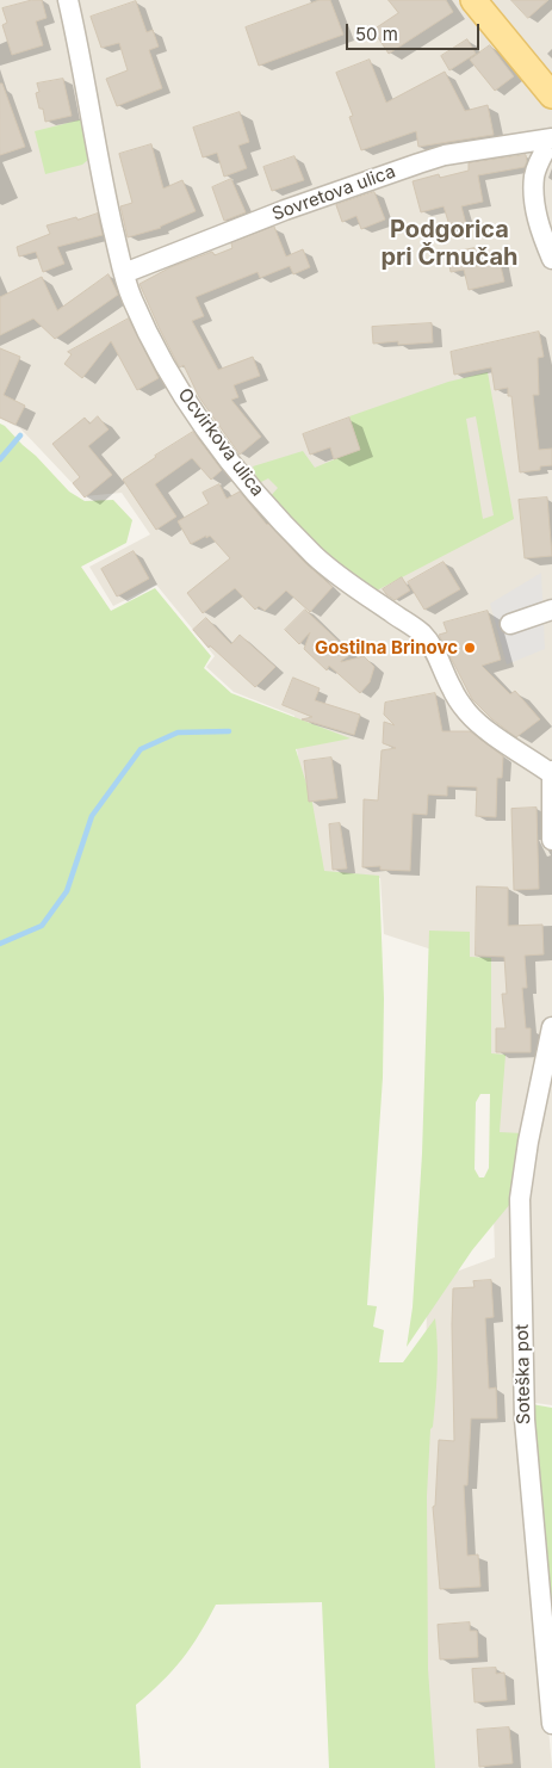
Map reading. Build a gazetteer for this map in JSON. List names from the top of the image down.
{
  "streets": {
    "street": ["Sovretova ulica", "Ocvirkova ulica", "Soteška pot"]
  },
  "crossings": [
    ["Sovretova ulica", "Ocvirkova ulica"]
  ],
  "districts": ["Podgorica pri Črnučah"],
  "places": ["Gostilna Brinovc"],
  "scale_bar": "50 m"
}
